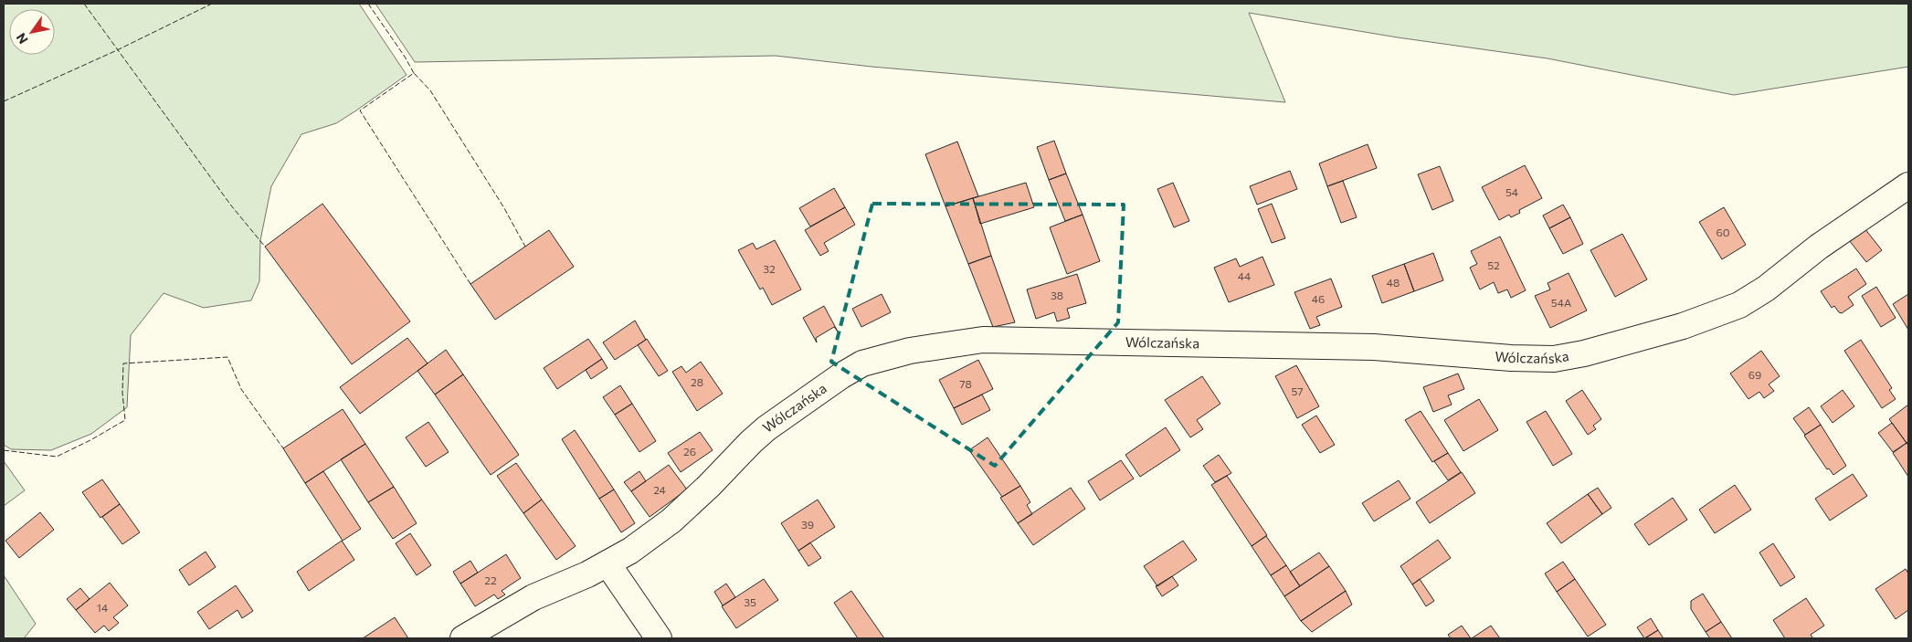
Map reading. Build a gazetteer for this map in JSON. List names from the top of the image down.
{
  "streets": {
    "street": ["Wólczańska"]
  },
  "house_numbers": [
    "54",
    "60",
    "52",
    "32",
    "44",
    "48",
    "38",
    "46",
    "54A",
    "69",
    "28",
    "78",
    "57",
    "26",
    "24",
    "39",
    "22",
    "35",
    "14"
  ],
  "north": "bottom left"
}
